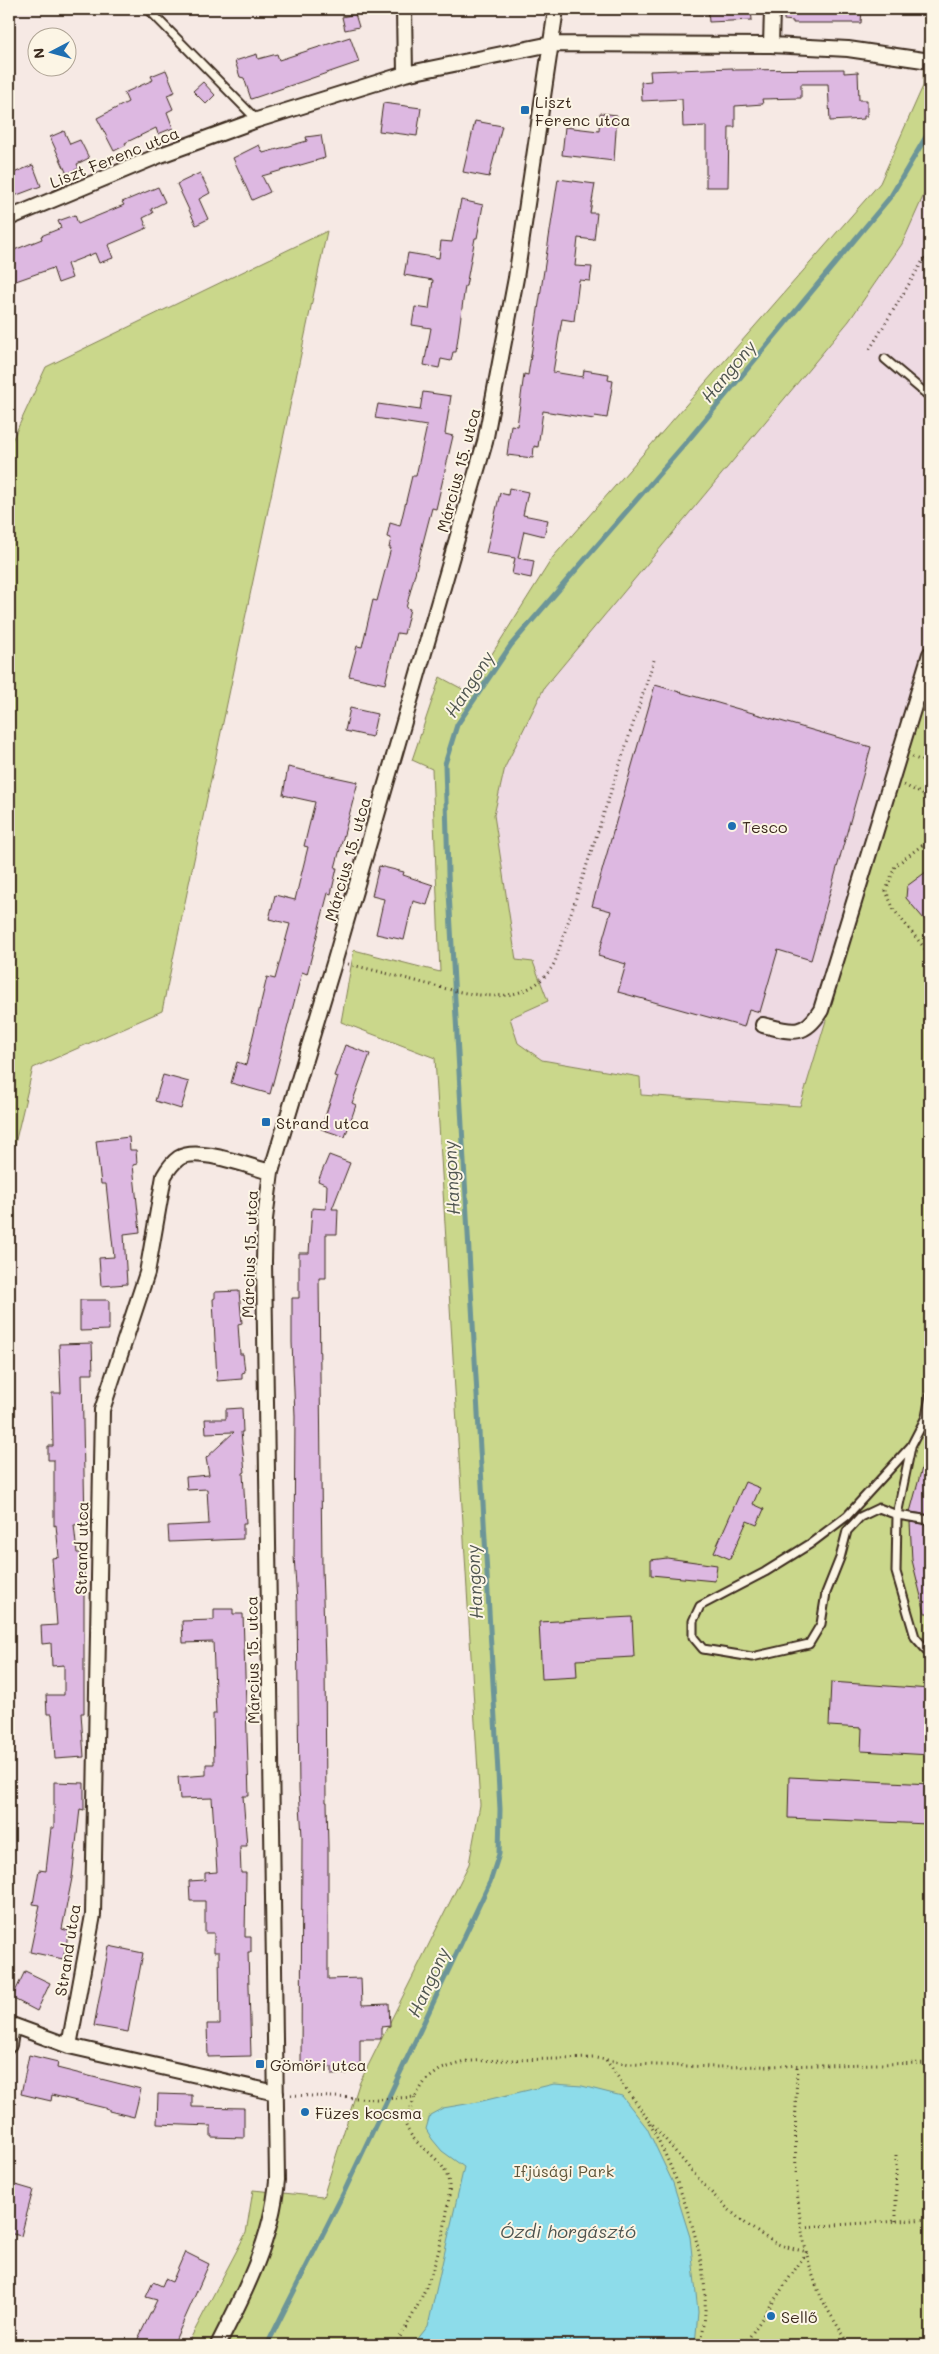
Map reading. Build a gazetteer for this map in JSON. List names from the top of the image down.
{
  "streets": {
    "street": ["Liszt Ferenc utca", "Március 15. utca", "Strand utca"]
  },
  "crossings": [
    ["Liszt Ferenc utca", "Március 15. utca"],
    ["Március 15. utca", "Strand utca"]
  ],
  "water": ["Hangony", "Ózdi horgásztó"],
  "parks": ["Ifjúsági Park"],
  "places": {
    "transit": ["Liszt Ferenc utca", "Strand utca", "Gömöri utca"],
    "other": ["Tesco", "Füzes kocsma", "Sellő"]
  },
  "north": "left"
}
